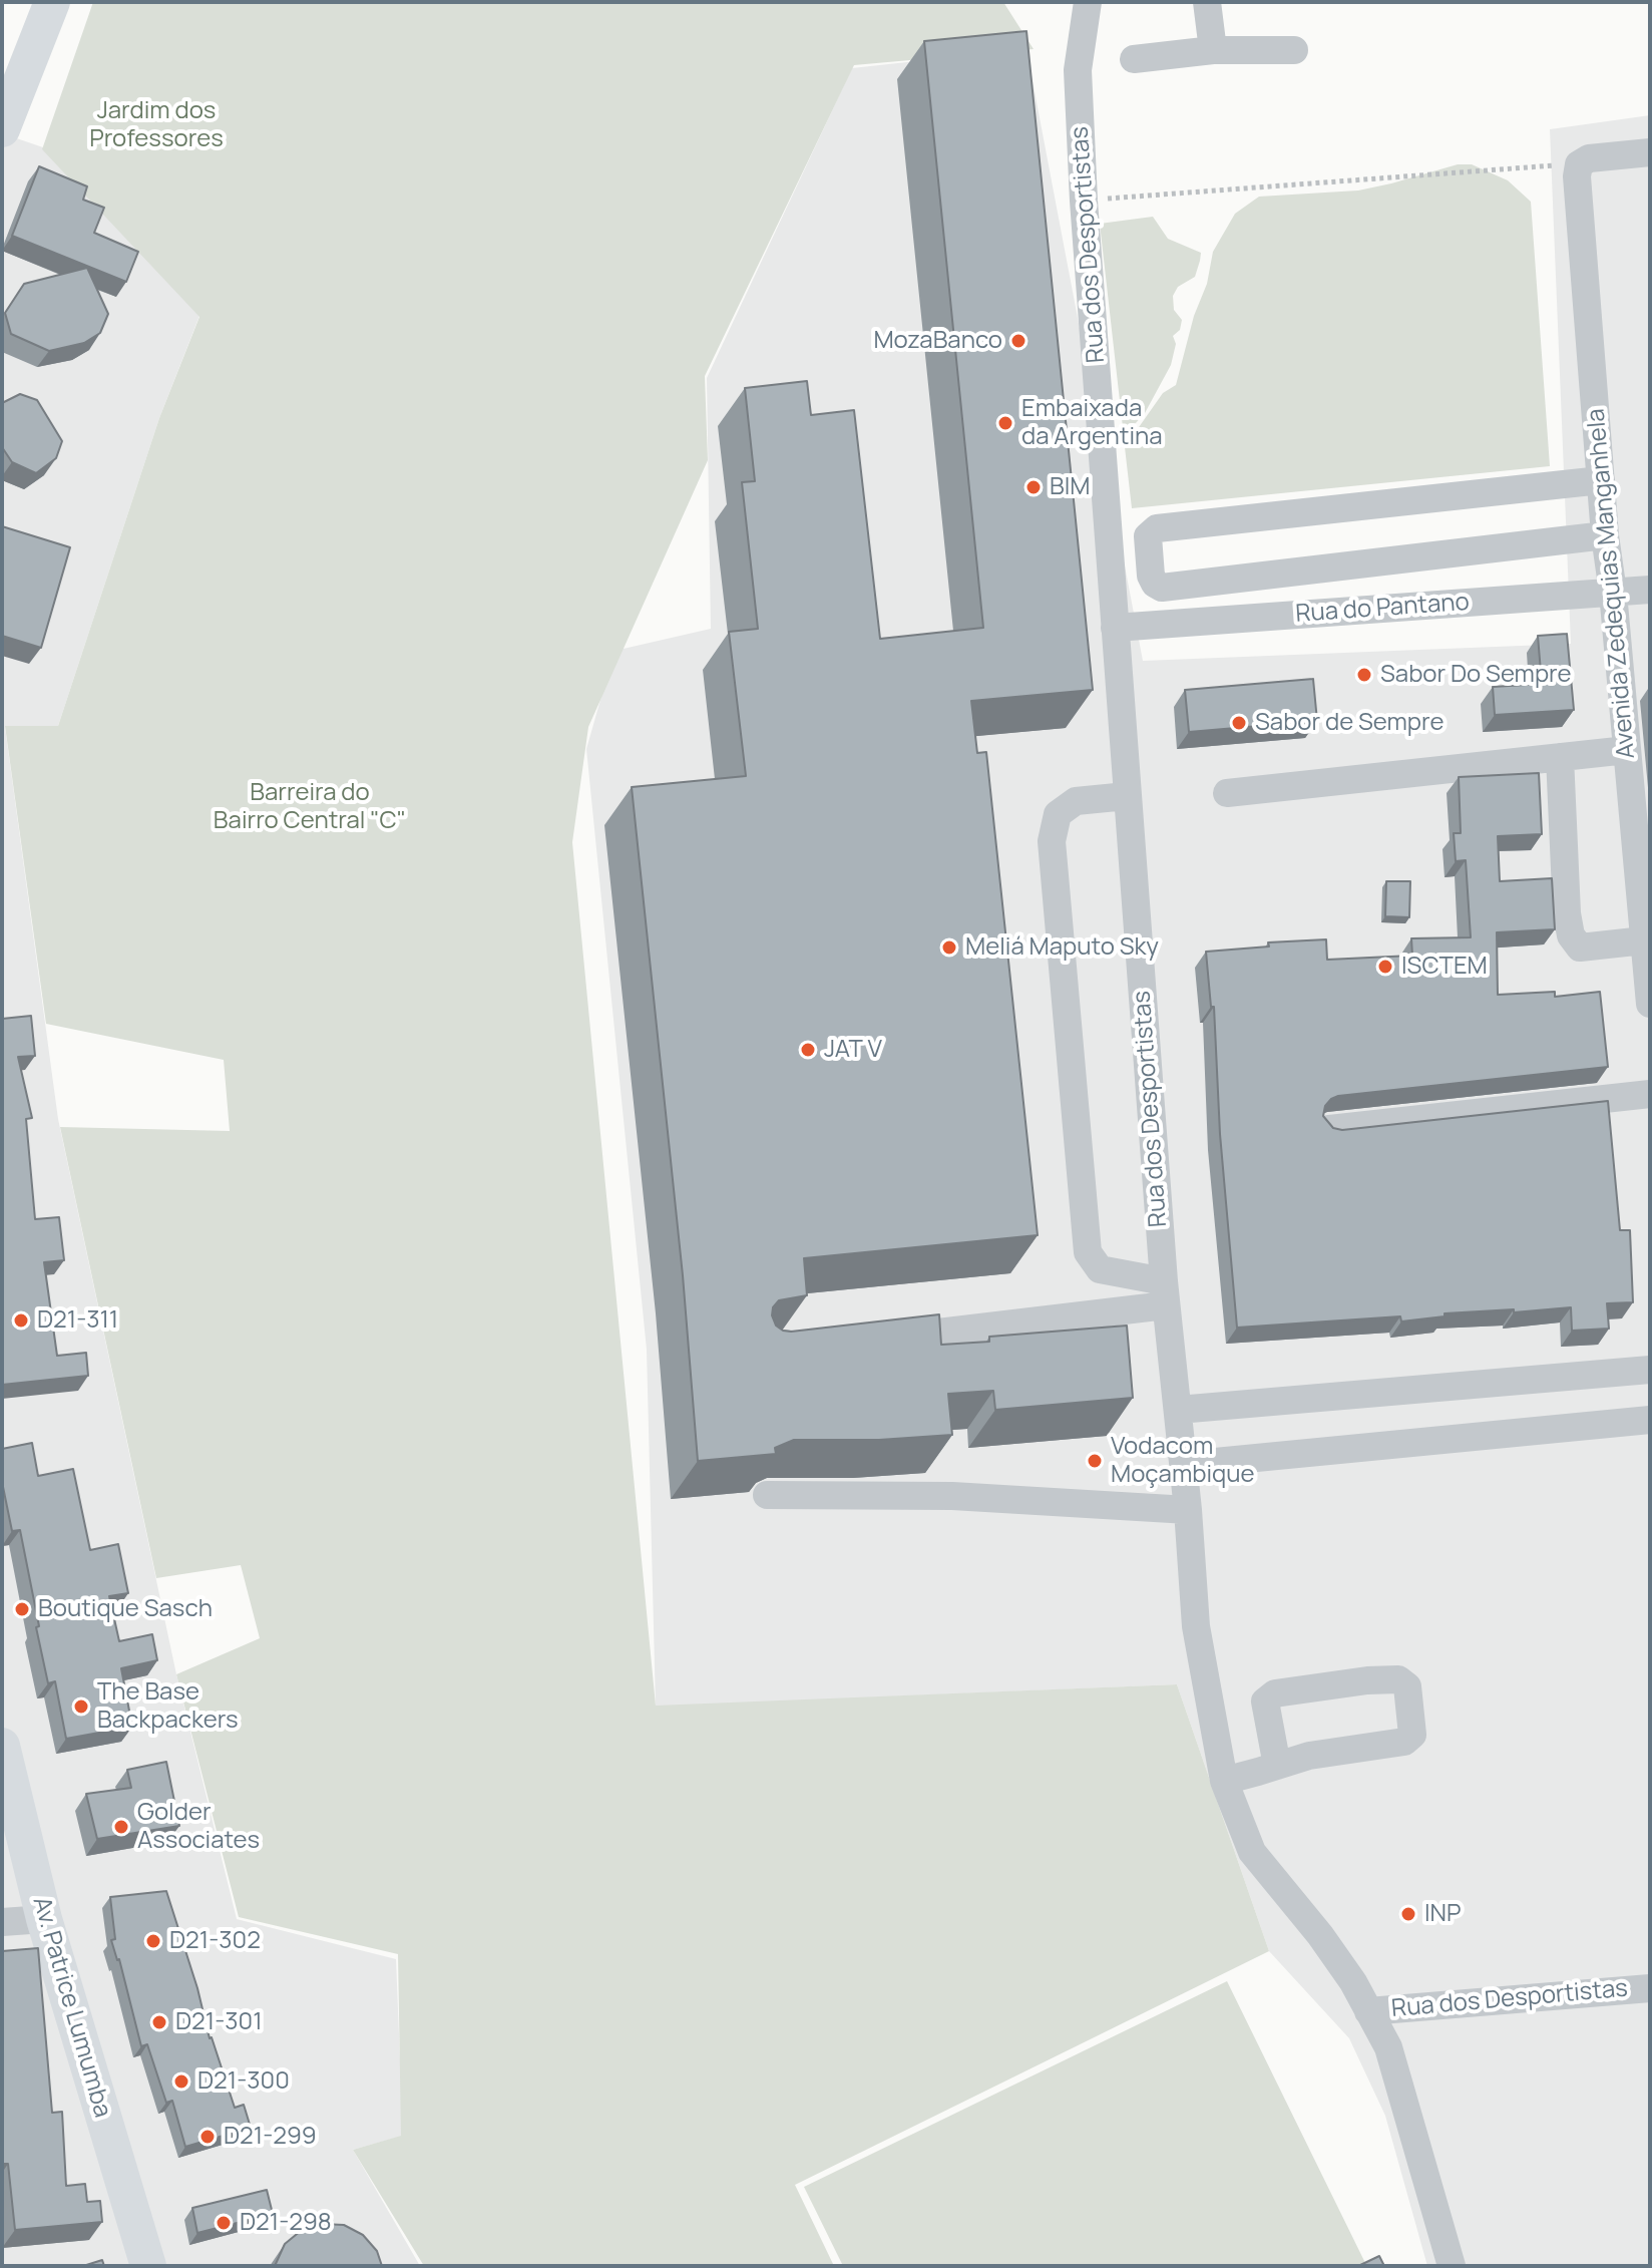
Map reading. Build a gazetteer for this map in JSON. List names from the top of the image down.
{
  "streets": {
    "main road": ["Av. Patrice Lumumba"],
    "street": ["Rua dos Desportistas", "Avenida Zedequias Manganhela", "Rua do Pantano"]
  },
  "crossings": [
    ["Rua dos Desportistas", "Rua do Pantano"],
    ["Avenida Zedequias Manganhela", "Rua do Pantano"]
  ],
  "parks": ["Jardim dos Professores", "Barreira do Bairro Central \"C\""],
  "places": [
    "MozaBanco",
    "Embaixada da Argentina",
    "BIM",
    "Sabor Do Sempre",
    "Sabor de Sempre",
    "Meliá Maputo Sky",
    "ISCTEM",
    "JAT V",
    "D21-311",
    "Vodacom Moçambique",
    "Boutique Sasch",
    "The Base Backpackers",
    "Golder Associates",
    "INP",
    "D21-302",
    "D21-301",
    "D21-300",
    "D21-299",
    "D21-298"
  ]
}
